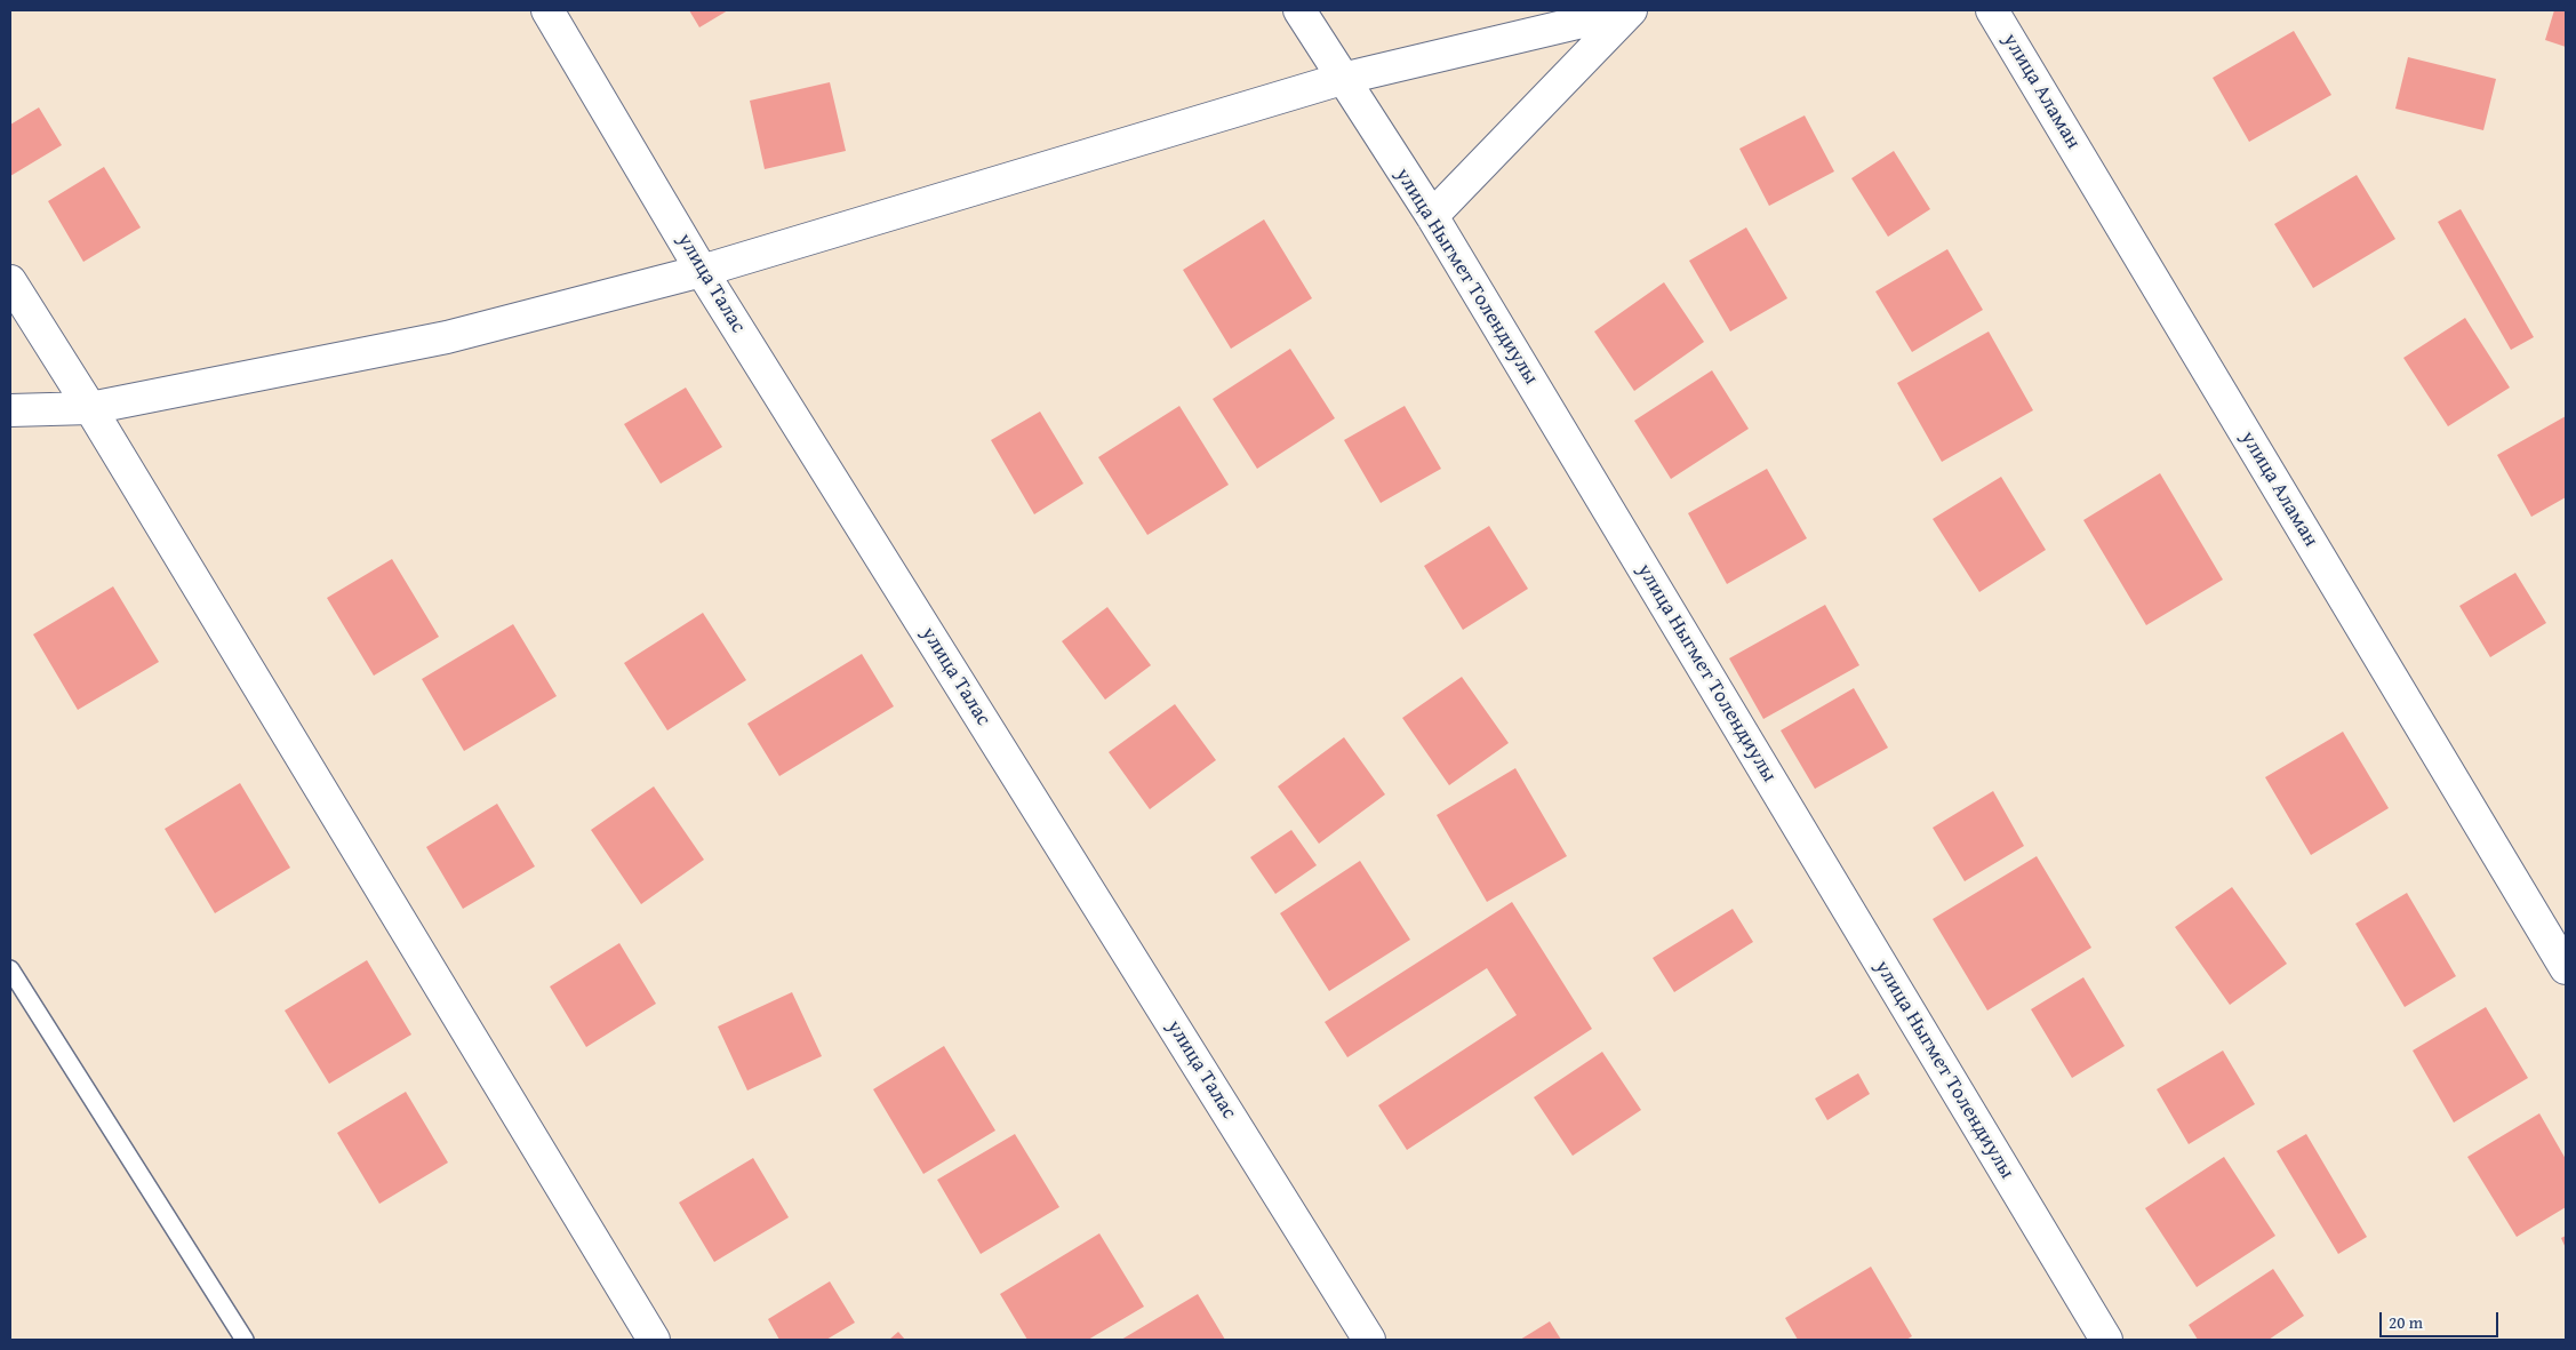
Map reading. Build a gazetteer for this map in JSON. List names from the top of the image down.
{
  "streets": {
    "street": ["улица Аламан", "улица Ныгмет Толендиулы", "улица Талас"]
  },
  "scale_bar": "20 m"
}
